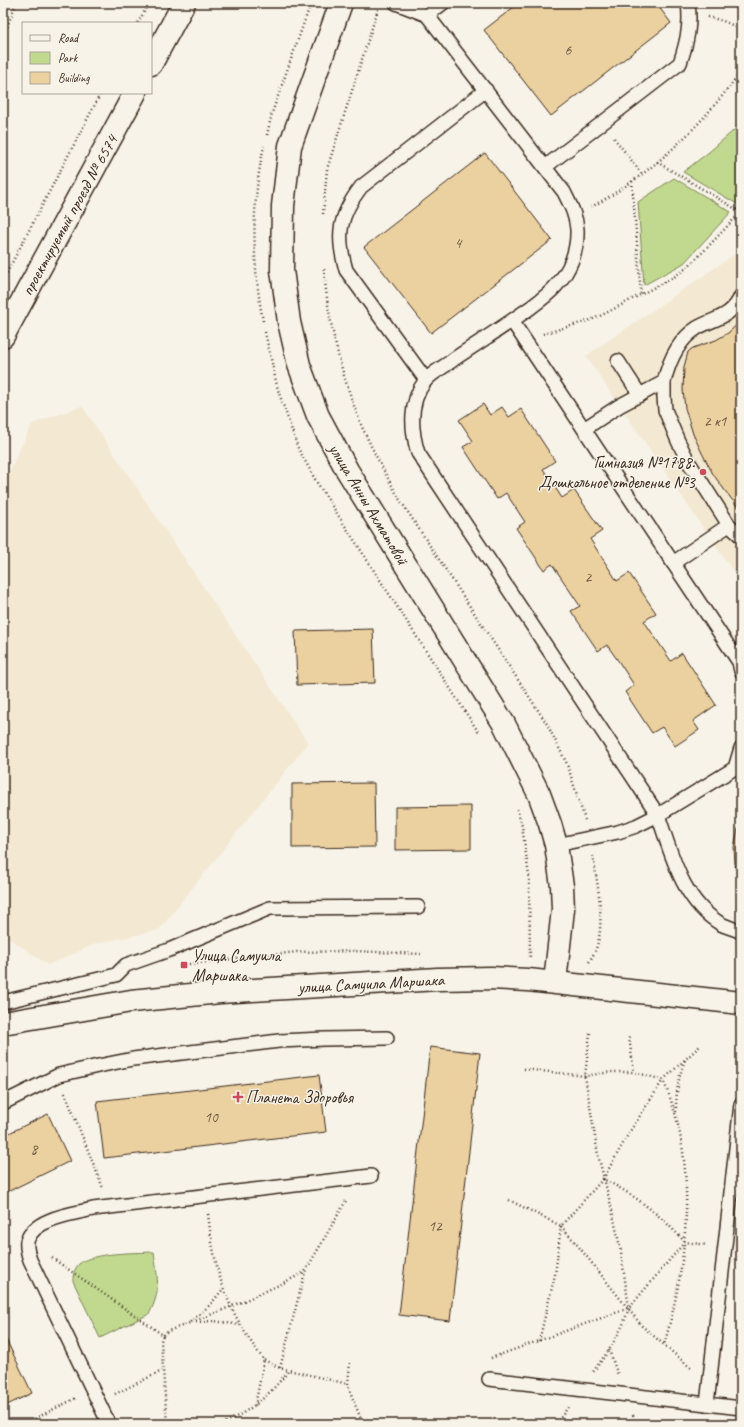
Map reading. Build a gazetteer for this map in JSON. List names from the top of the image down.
{
  "streets": {
    "street": ["проектируемый проезд № 6574", "улица Анны Ахматовой", "улица Самуила Маршака"]
  },
  "crossings": [
    ["улица Анны Ахматовой", "улица Самуила Маршака"]
  ],
  "places": {
    "other": ["Гимназия №1788. Дошкольное отделение №3"],
    "transit": ["Улица Самуила Маршака"],
    "health": ["Планета Здоровья"]
  },
  "house_numbers": [
    "6",
    "4",
    "2 к1",
    "2",
    "10",
    "8",
    "12"
  ],
  "legend": ["Road", "Park", "Building"]
}
